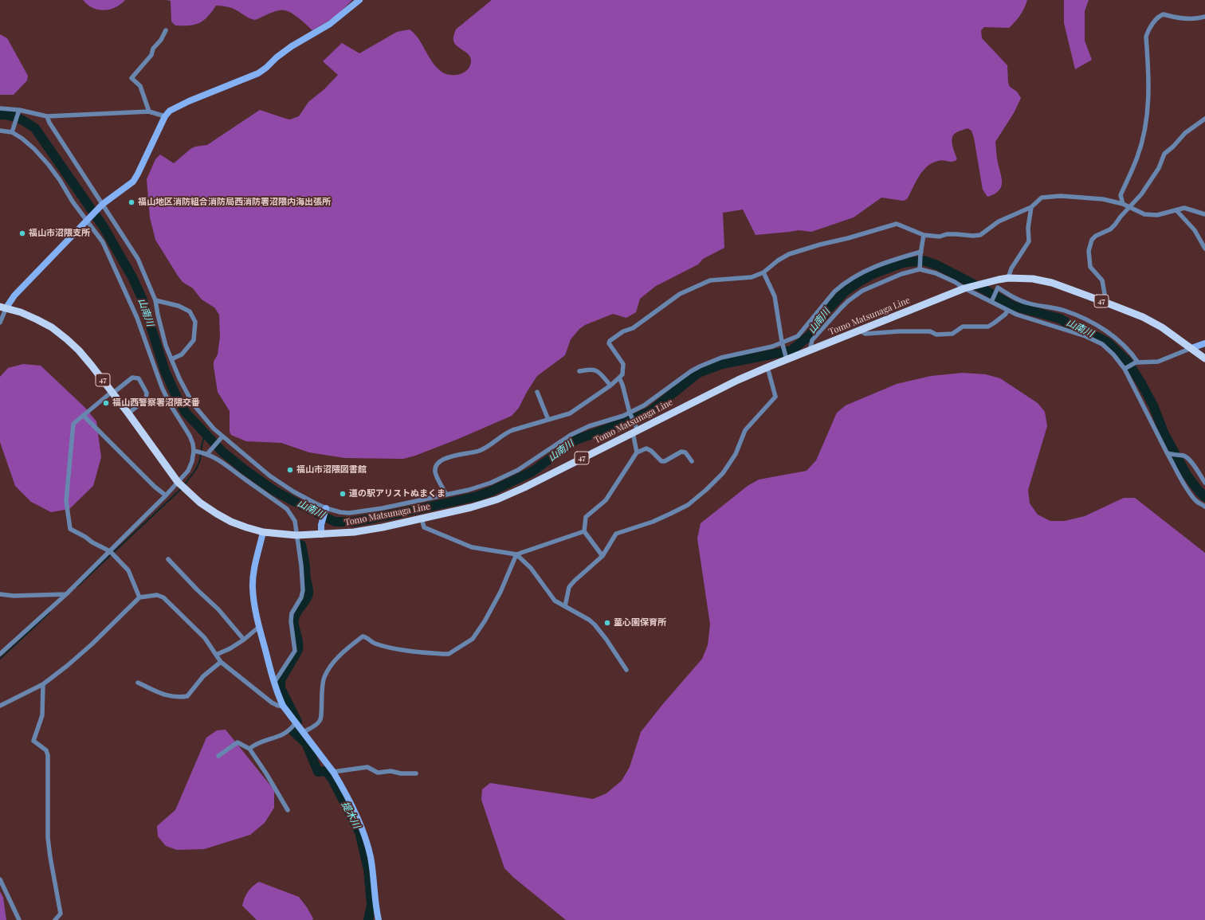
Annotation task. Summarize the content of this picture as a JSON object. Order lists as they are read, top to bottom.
{
  "streets": {
    "main road": ["47", "Tomo Matsunaga Line"]
  },
  "water": ["山南川", "提木川"],
  "places": [
    "福山地区消防組合消防局西消防署沼隈内海出張所",
    "福山市沼隈支所",
    "福山西警察署沼隈交番",
    "福山市沼隈図書館",
    "道の駅アリストぬまくま",
    "童心園保育所"
  ]
}
